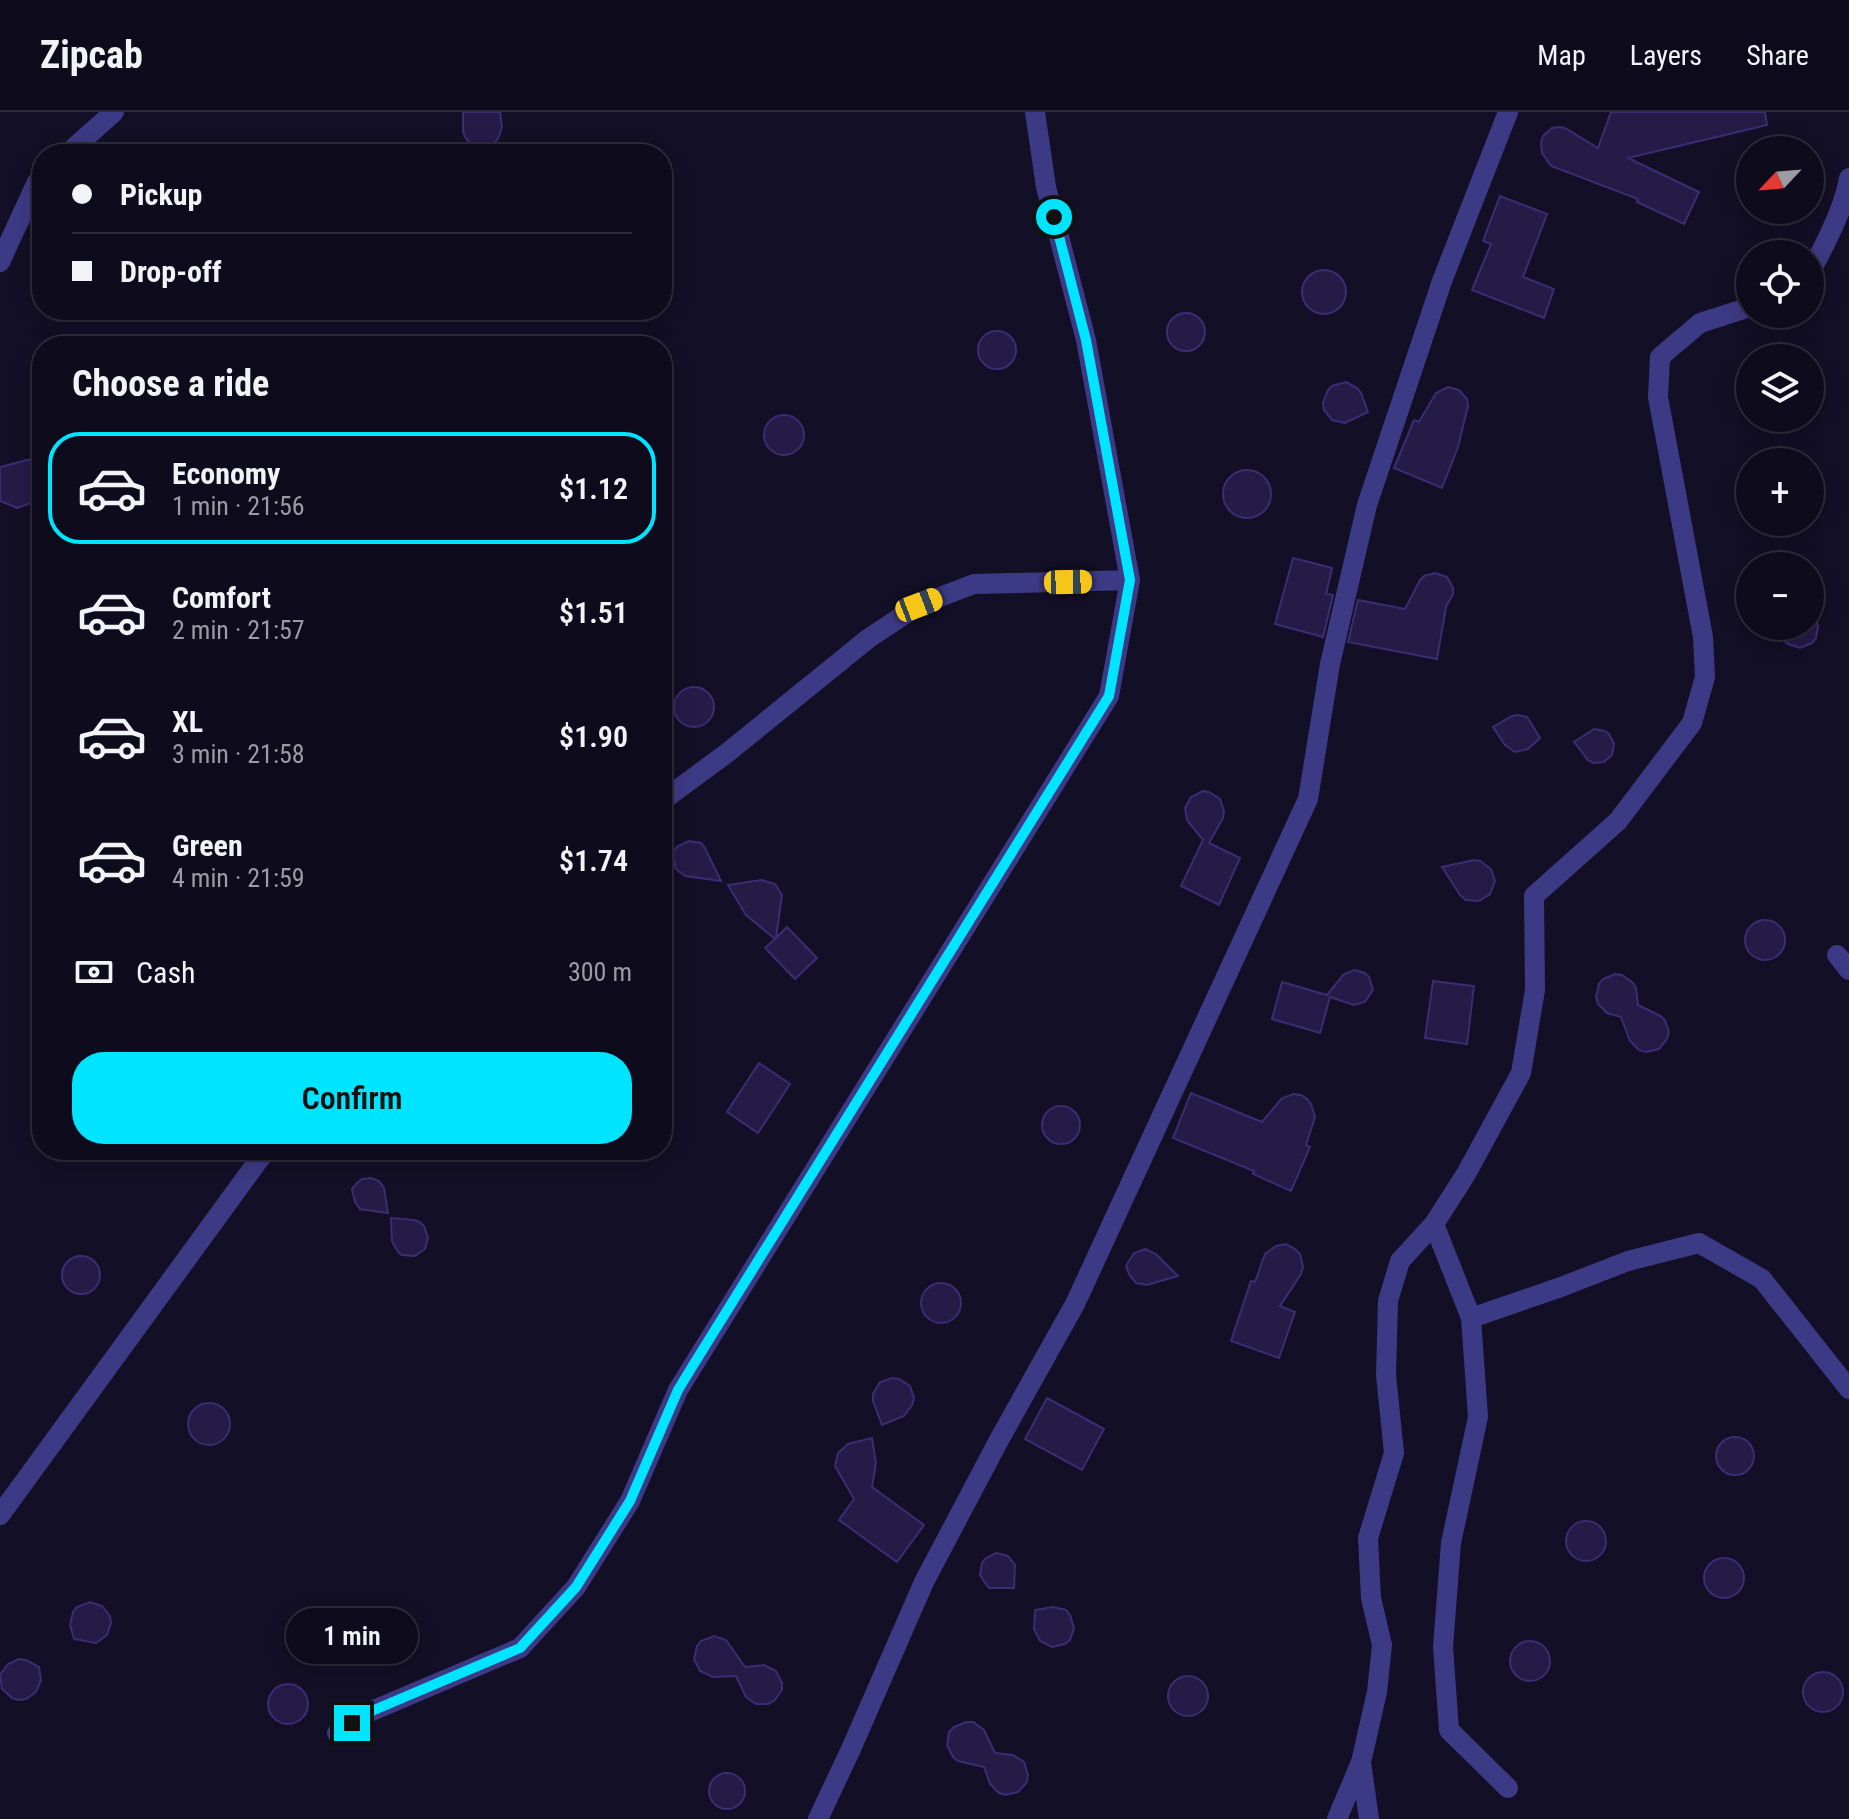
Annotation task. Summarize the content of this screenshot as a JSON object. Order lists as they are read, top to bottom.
{
  "north": "bottom left",
  "page": {
    "header": "Zipcab",
    "nav": ["Map", "Layers", "Share"],
    "map_buttons": ["+", "−"],
    "banner": ["Pickup", "Drop-off"],
    "heading": "Choose a ride",
    "list": [
      {
        "name": "Economy",
        "note": "1 min · 21:56",
        "value": "$1.12"
      },
      {
        "name": "Comfort",
        "note": "2 min · 21:57",
        "value": "$1.51"
      },
      {
        "name": "XL",
        "note": "3 min · 21:58",
        "value": "$1.90"
      },
      {
        "name": "Green",
        "note": "4 min · 21:59",
        "value": "$1.74"
      }
    ],
    "pay": ["Cash", "300 m"],
    "buttons": "Confirm",
    "bubble": "1 min"
  }
}
